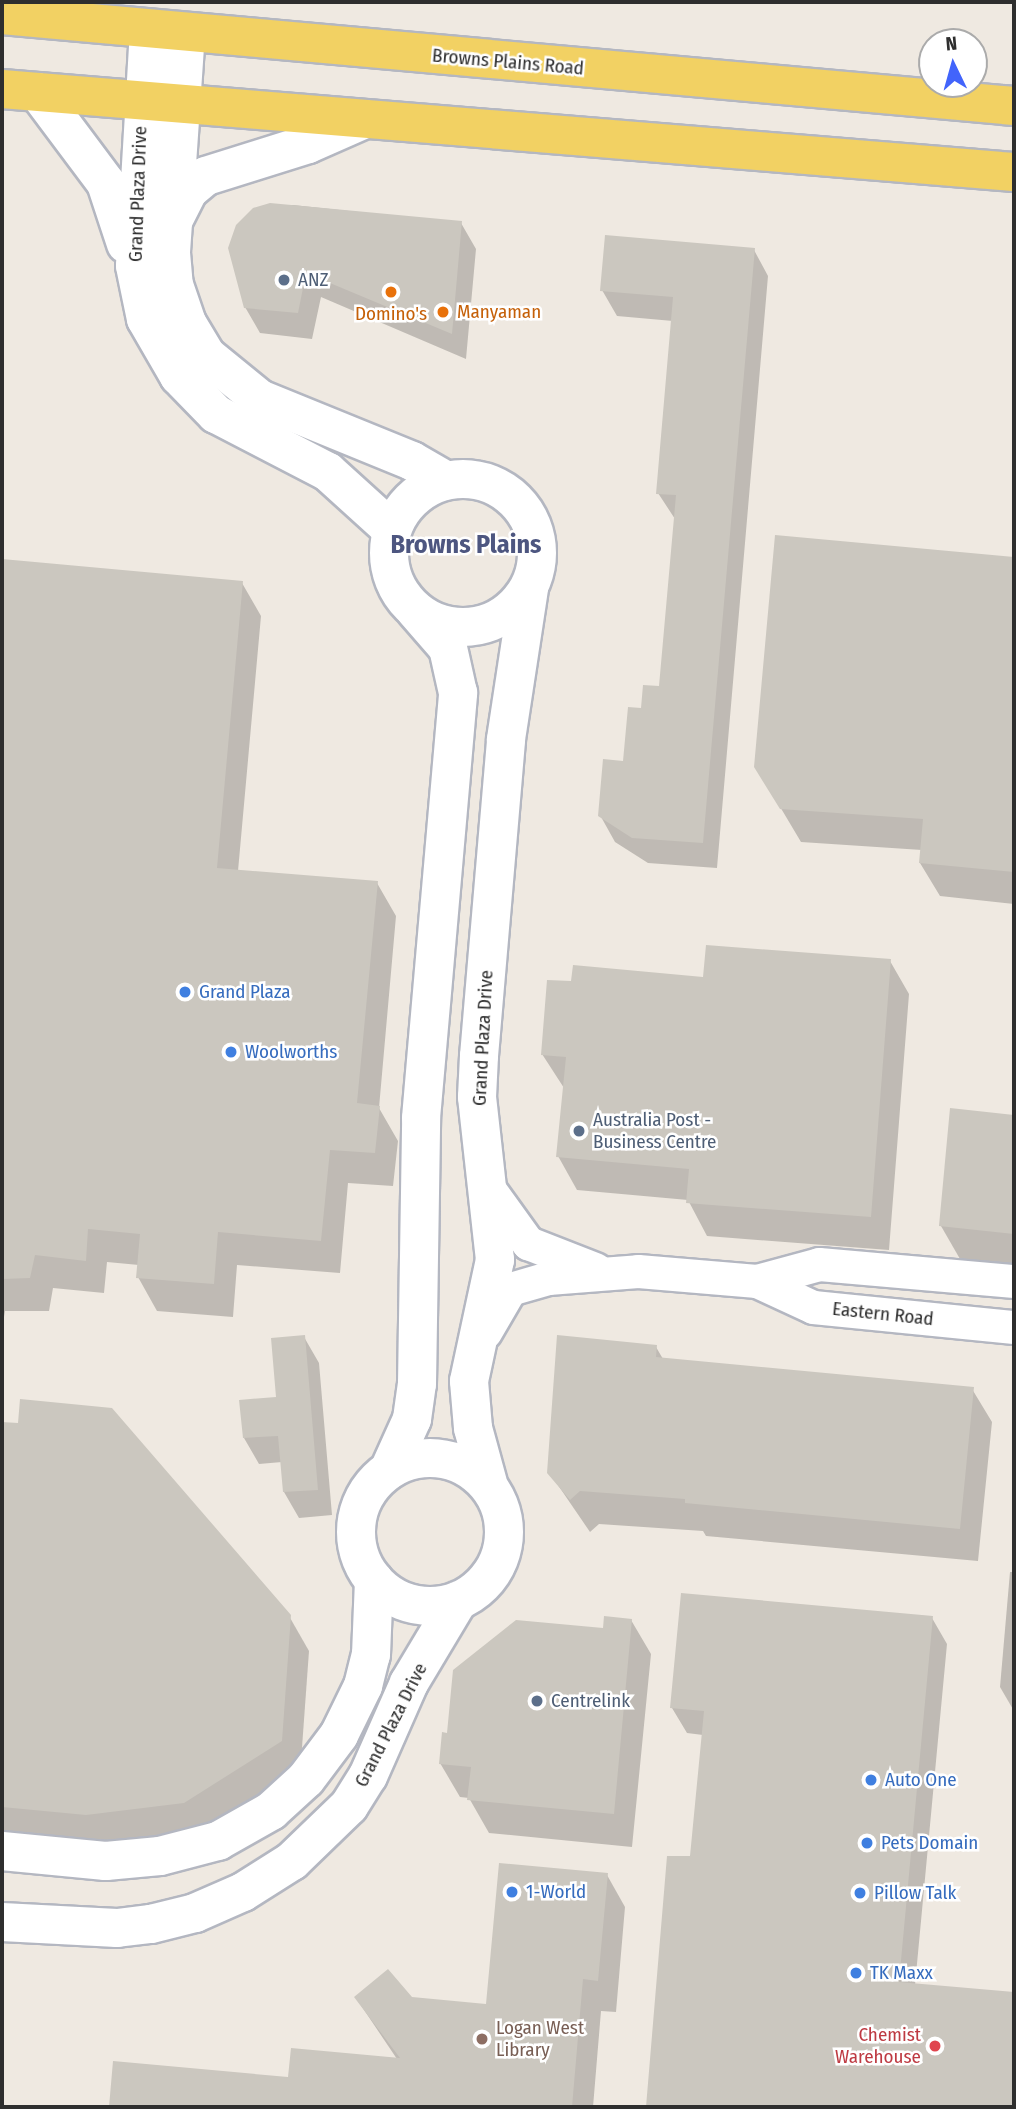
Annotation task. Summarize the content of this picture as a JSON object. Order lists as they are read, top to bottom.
{
  "streets": {
    "main road": ["Browns Plains Road"],
    "street": ["Grand Plaza Drive", "Eastern Road"]
  },
  "crossings": [
    ["Browns Plains Road", "Grand Plaza Drive"],
    ["Grand Plaza Drive", "Eastern Road"]
  ],
  "districts": ["Browns Plains"],
  "places": [
    "ANZ",
    "Domino's",
    "Manyaman",
    "Grand Plaza",
    "Woolworths",
    "Australia Post - Business Centre",
    "Centrelink",
    "Auto One",
    "Pets Domain",
    "1-World",
    "Pillow Talk",
    "TK Maxx",
    "Logan West Library",
    "Chemist Warehouse"
  ],
  "north": "top"
}
